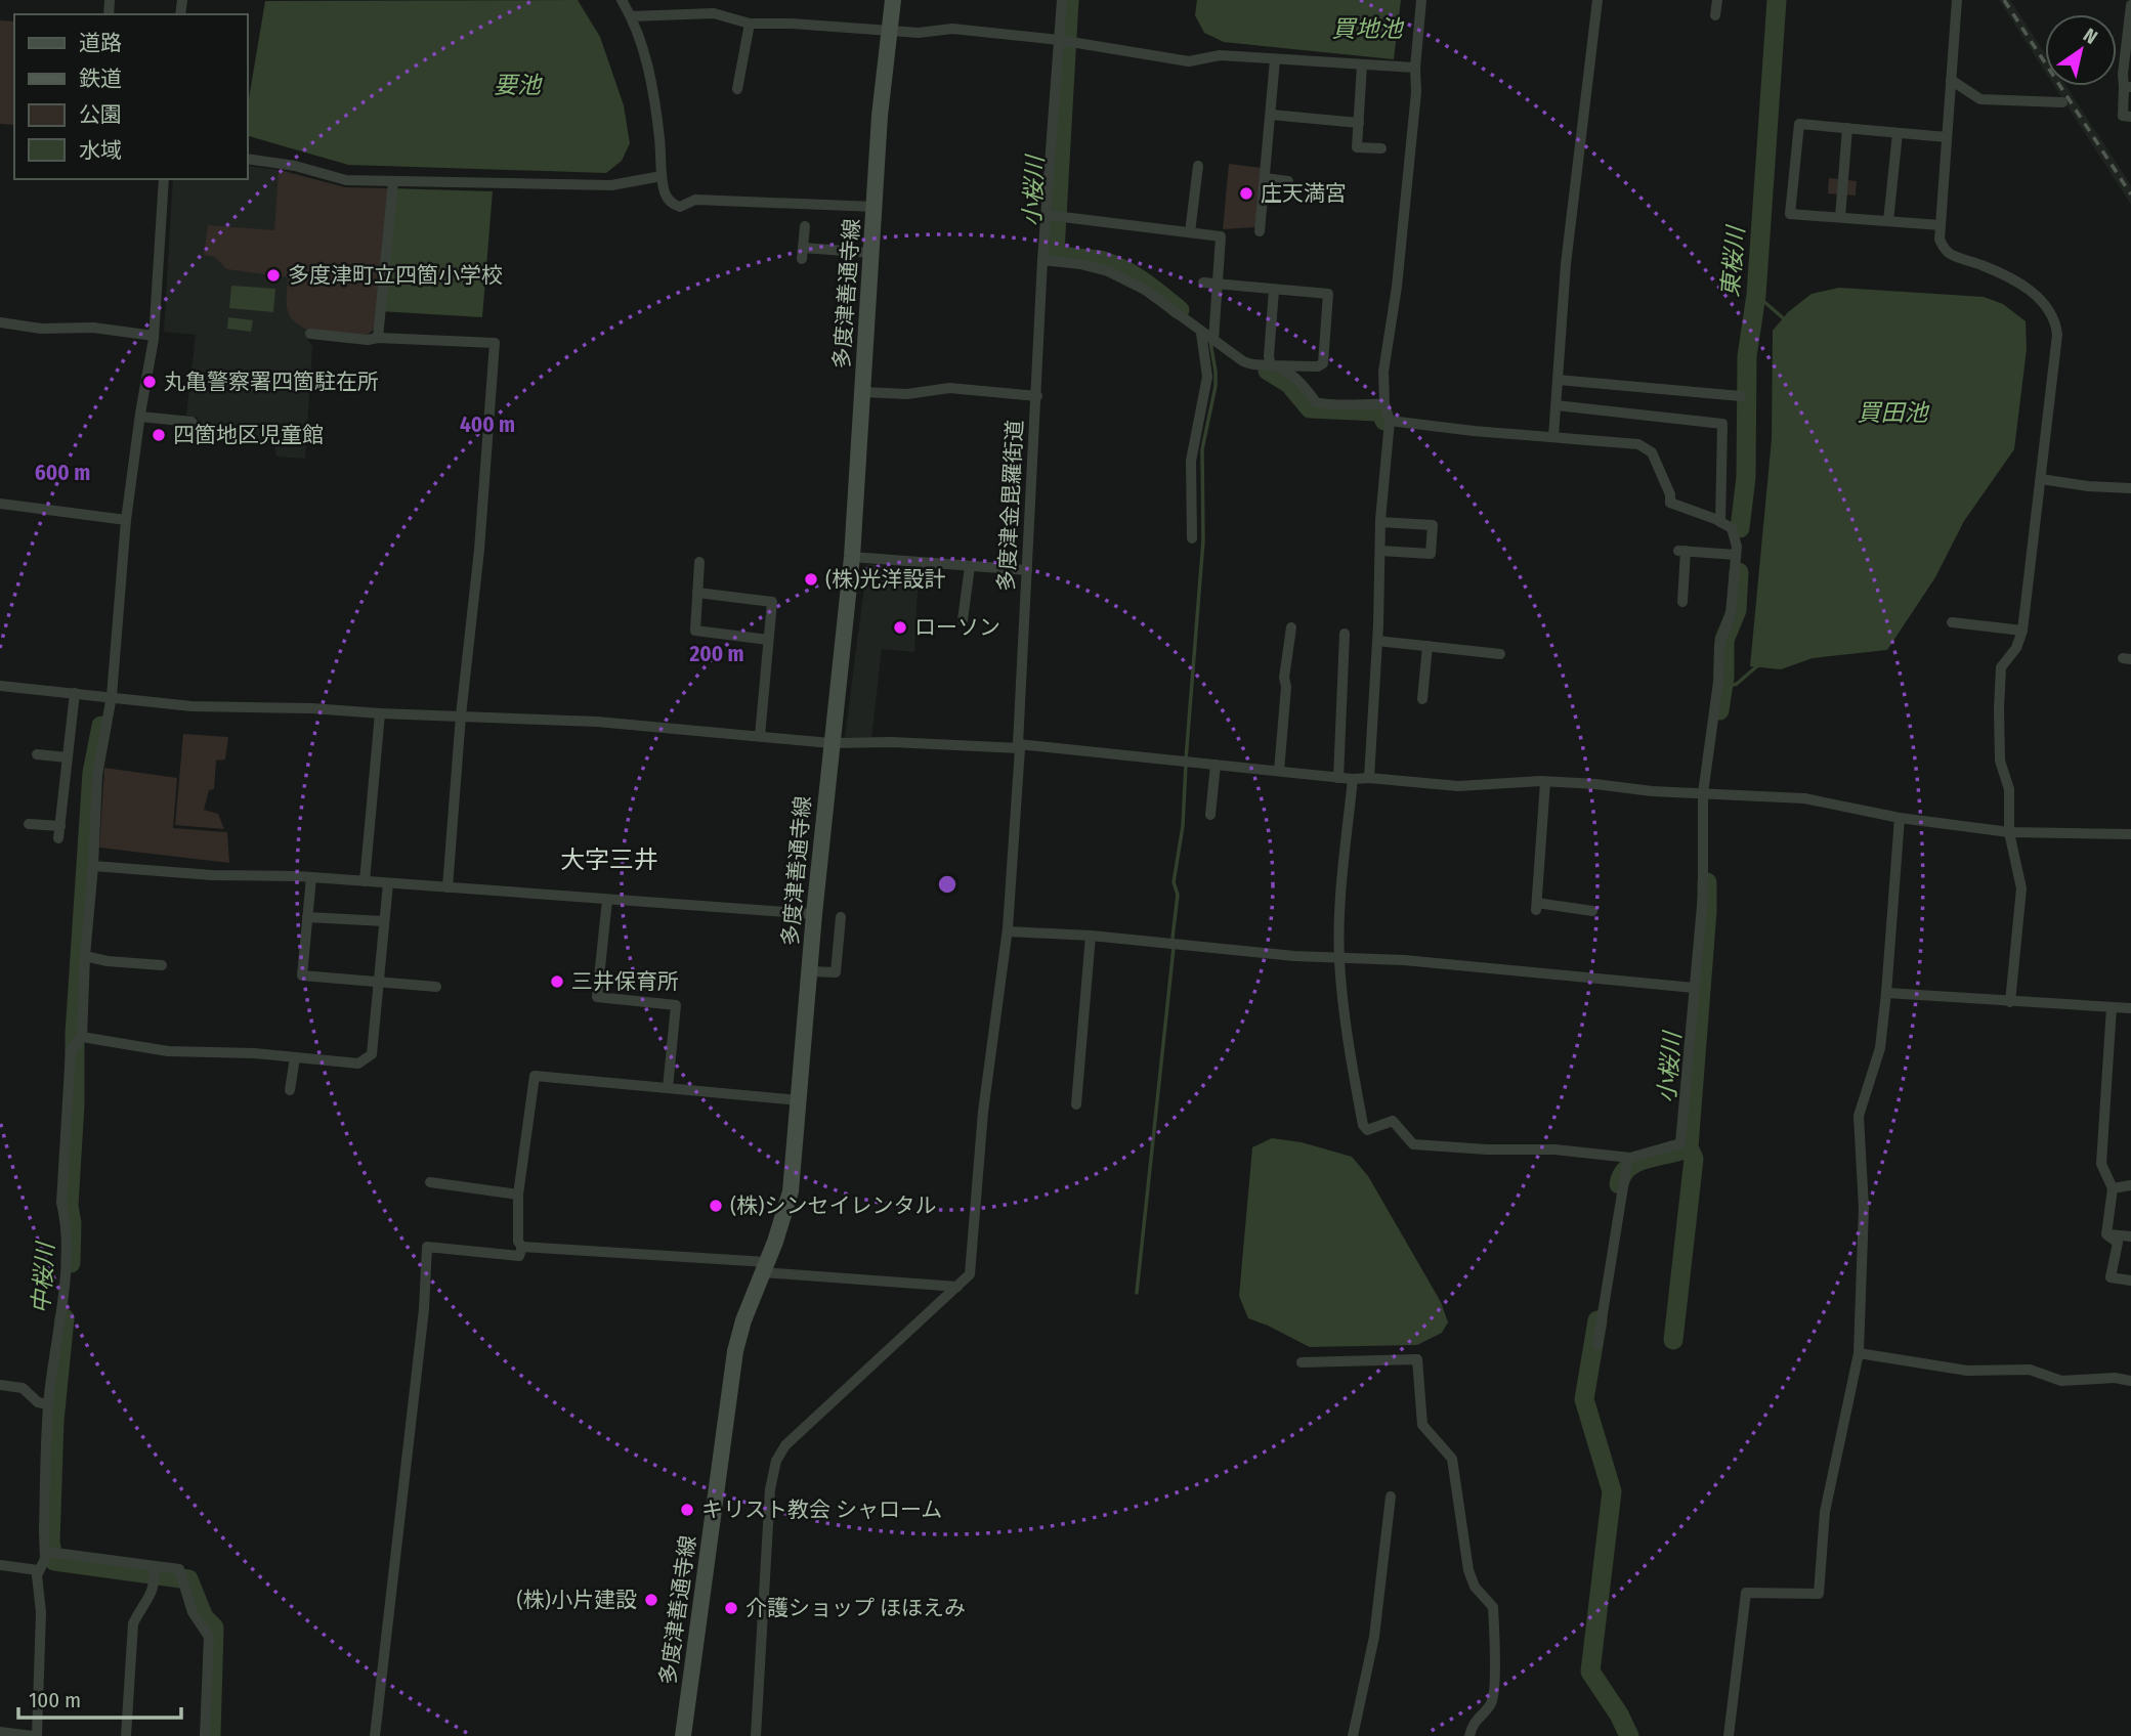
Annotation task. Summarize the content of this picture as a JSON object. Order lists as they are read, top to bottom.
{
  "streets": {
    "main road": ["多度津善通寺線"],
    "street": ["多度津金毘羅街道"]
  },
  "districts": ["大字三井"],
  "water": [
    "買地池",
    "要池",
    "小桜川",
    "東桜川",
    "買田池",
    "中桜川"
  ],
  "places": [
    "庄天満宮",
    "多度津町立四箇小学校",
    "丸亀警察署四箇駐在所",
    "四箇地区児童館",
    "(株)光洋設計",
    "ローソン",
    "三井保育所",
    "(株)シンセイレンタル",
    "キリスト教会 シャローム",
    "(株)小片建設",
    "介護ショップ ほほえみ"
  ],
  "legend": [
    "道路",
    "鉄道",
    "公園",
    "水域"
  ],
  "scale_bar": "100 m",
  "north": "top right",
  "rings": ["400 m", "600 m", "200 m"]
}
